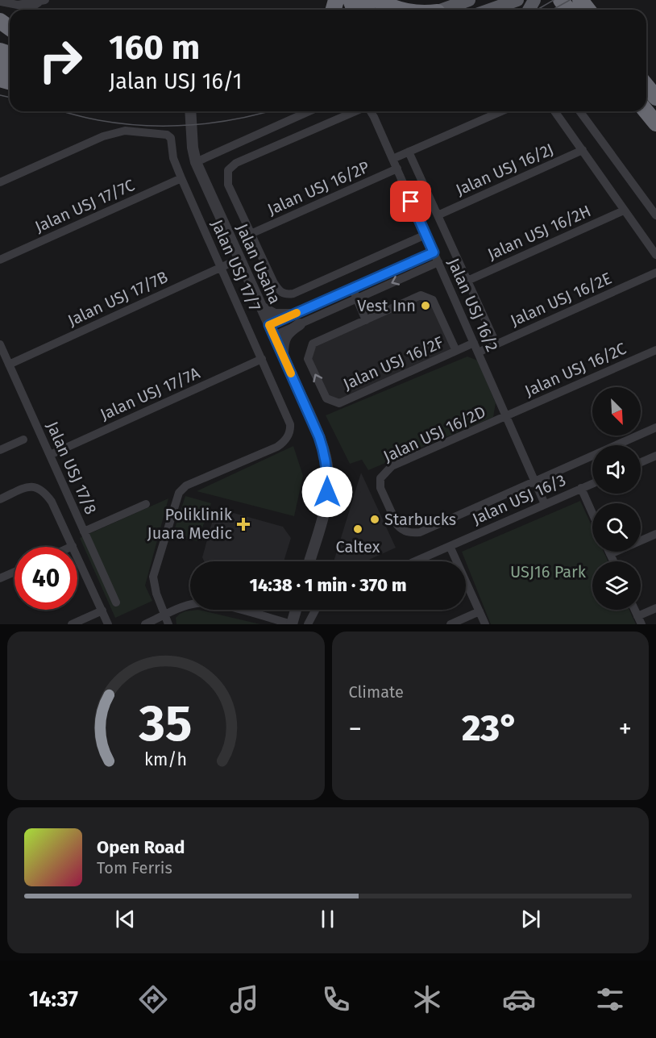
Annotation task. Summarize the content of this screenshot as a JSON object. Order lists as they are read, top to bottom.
{
  "streets": {
    "street": [
      "Jalan USJ 16/2J",
      "Jalan USJ 16/2P",
      "Jalan USJ 17/7C",
      "Jalan USJ 16/2H",
      "Jalan Usaha",
      "Jalan USJ 17/7",
      "Jalan USJ 17/7B",
      "Jalan USJ 16/2E",
      "Jalan USJ 16/2",
      "Jalan USJ 16/2F",
      "Jalan USJ 16/2C",
      "Jalan USJ 17/7A",
      "Jalan USJ 16/2D",
      "Jalan USJ 17/8",
      "Jalan USJ 16/3"
    ]
  },
  "crossings": [
    ["Jalan USJ 16/2J", "Jalan USJ 16/2"],
    ["Jalan USJ 16/2P", "Jalan USJ 16/2"],
    ["Jalan USJ 17/7C", "Jalan USJ 17/7"],
    ["Jalan USJ 16/2H", "Jalan USJ 16/2"],
    ["Jalan Usaha", "Jalan USJ 17/7B"],
    ["Jalan USJ 17/7", "Jalan USJ 17/7B"],
    ["Jalan USJ 17/7", "Jalan USJ 17/7A"],
    ["Jalan USJ 17/7B", "Jalan USJ 17/8"],
    ["Jalan USJ 16/2E", "Jalan USJ 16/2"],
    ["Jalan USJ 16/2", "Jalan USJ 16/2F"],
    ["Jalan USJ 16/2", "Jalan USJ 16/2C"],
    ["Jalan USJ 16/2", "Jalan USJ 16/2D"],
    ["Jalan USJ 16/2", "Jalan USJ 16/3"],
    ["Jalan USJ 16/2C", "Jalan USJ 16/2D"],
    ["Jalan USJ 17/7A", "Jalan USJ 17/8"]
  ],
  "parks": ["USJ16 Park"],
  "places": {
    "other": ["Vest Inn", "Starbucks", "Caltex"],
    "health": ["Poliklinik Juara Medic"]
  },
  "north": "bottom right",
  "page": {
    "turn": ["160 m", "Jalan USJ 16/1"],
    "limit": "40",
    "trip": "14:38 · 1 min · 370 m",
    "tile": "Climate",
    "heat": ["−", "23°", "+"],
    "song": ["Open Road", "Tom Ferris"],
    "tabs": "14:37",
    "gauge": ["35", "km/h"]
  }
}
